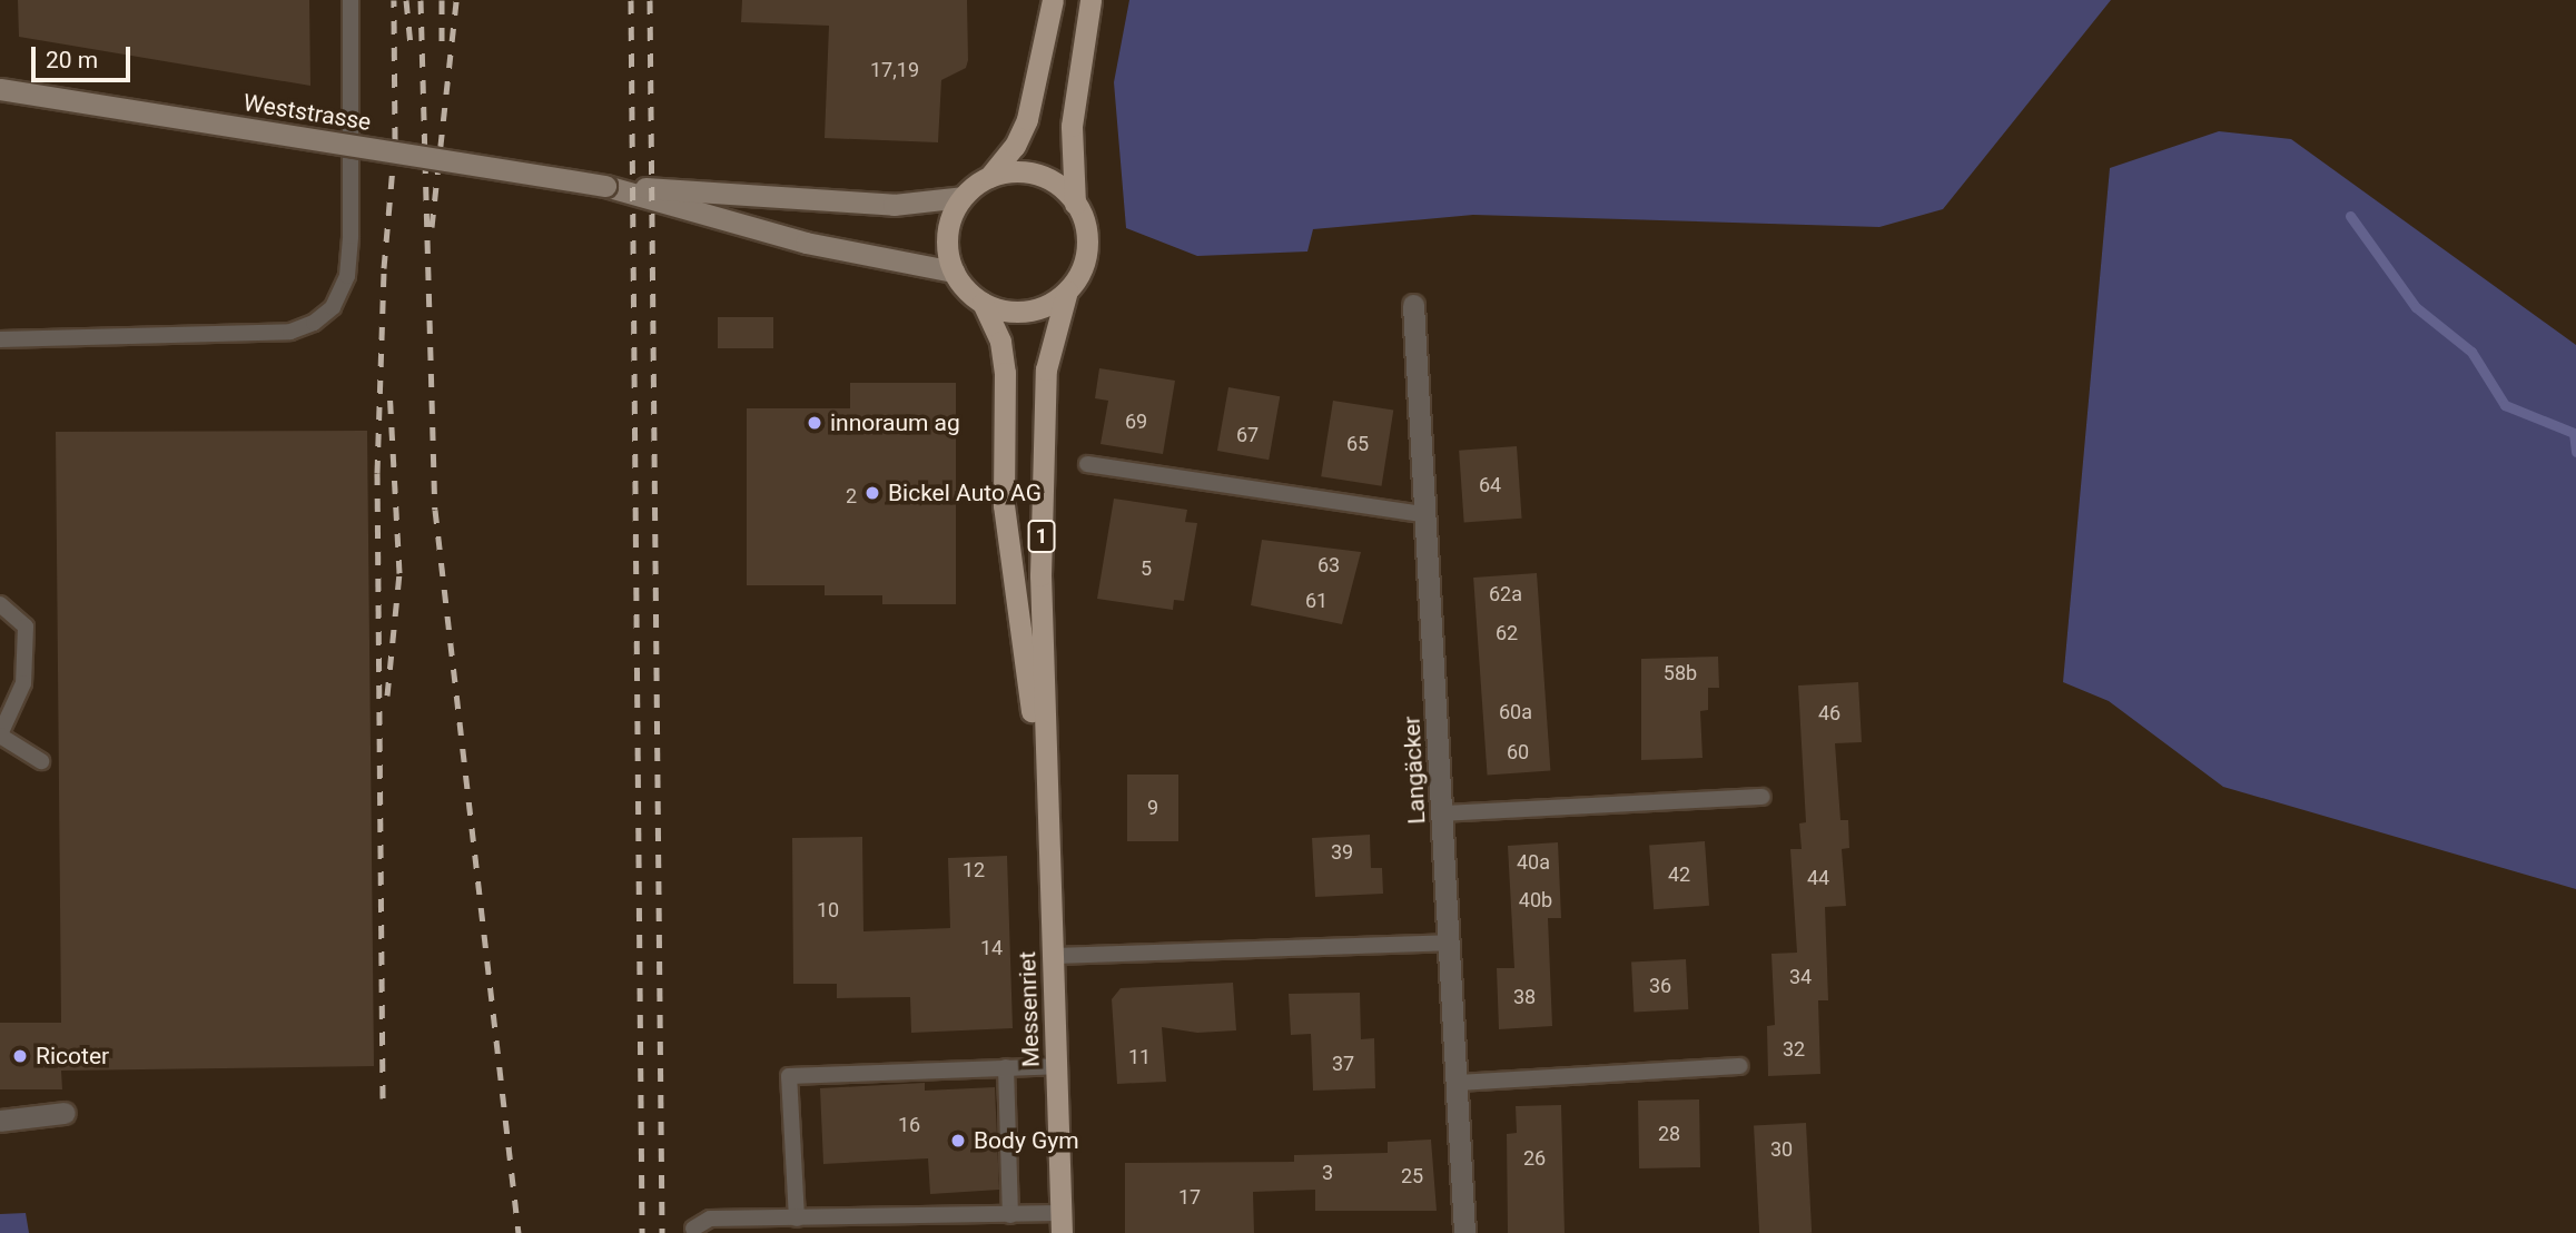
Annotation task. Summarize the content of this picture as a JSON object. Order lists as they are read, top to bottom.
{
  "streets": {
    "main road": ["Weststrasse", "1", "Messenriet"],
    "street": ["Langäcker"]
  },
  "crossings": [
    ["Weststrasse", "Messenriet"]
  ],
  "places": [
    "innoraum ag",
    "Bickel Auto AG",
    "Ricoter",
    "Body Gym"
  ],
  "house_numbers": [
    "17,19",
    "69",
    "67",
    "65",
    "64",
    "2",
    "63",
    "5",
    "62a",
    "61",
    "62",
    "58b",
    "60a",
    "46",
    "60",
    "9",
    "39",
    "40a",
    "12",
    "42",
    "44",
    "40b",
    "10",
    "14",
    "34",
    "36",
    "38",
    "32",
    "11",
    "37",
    "16",
    "28",
    "30",
    "26",
    "3",
    "25",
    "17"
  ],
  "scale_bar": "20 m"
}
